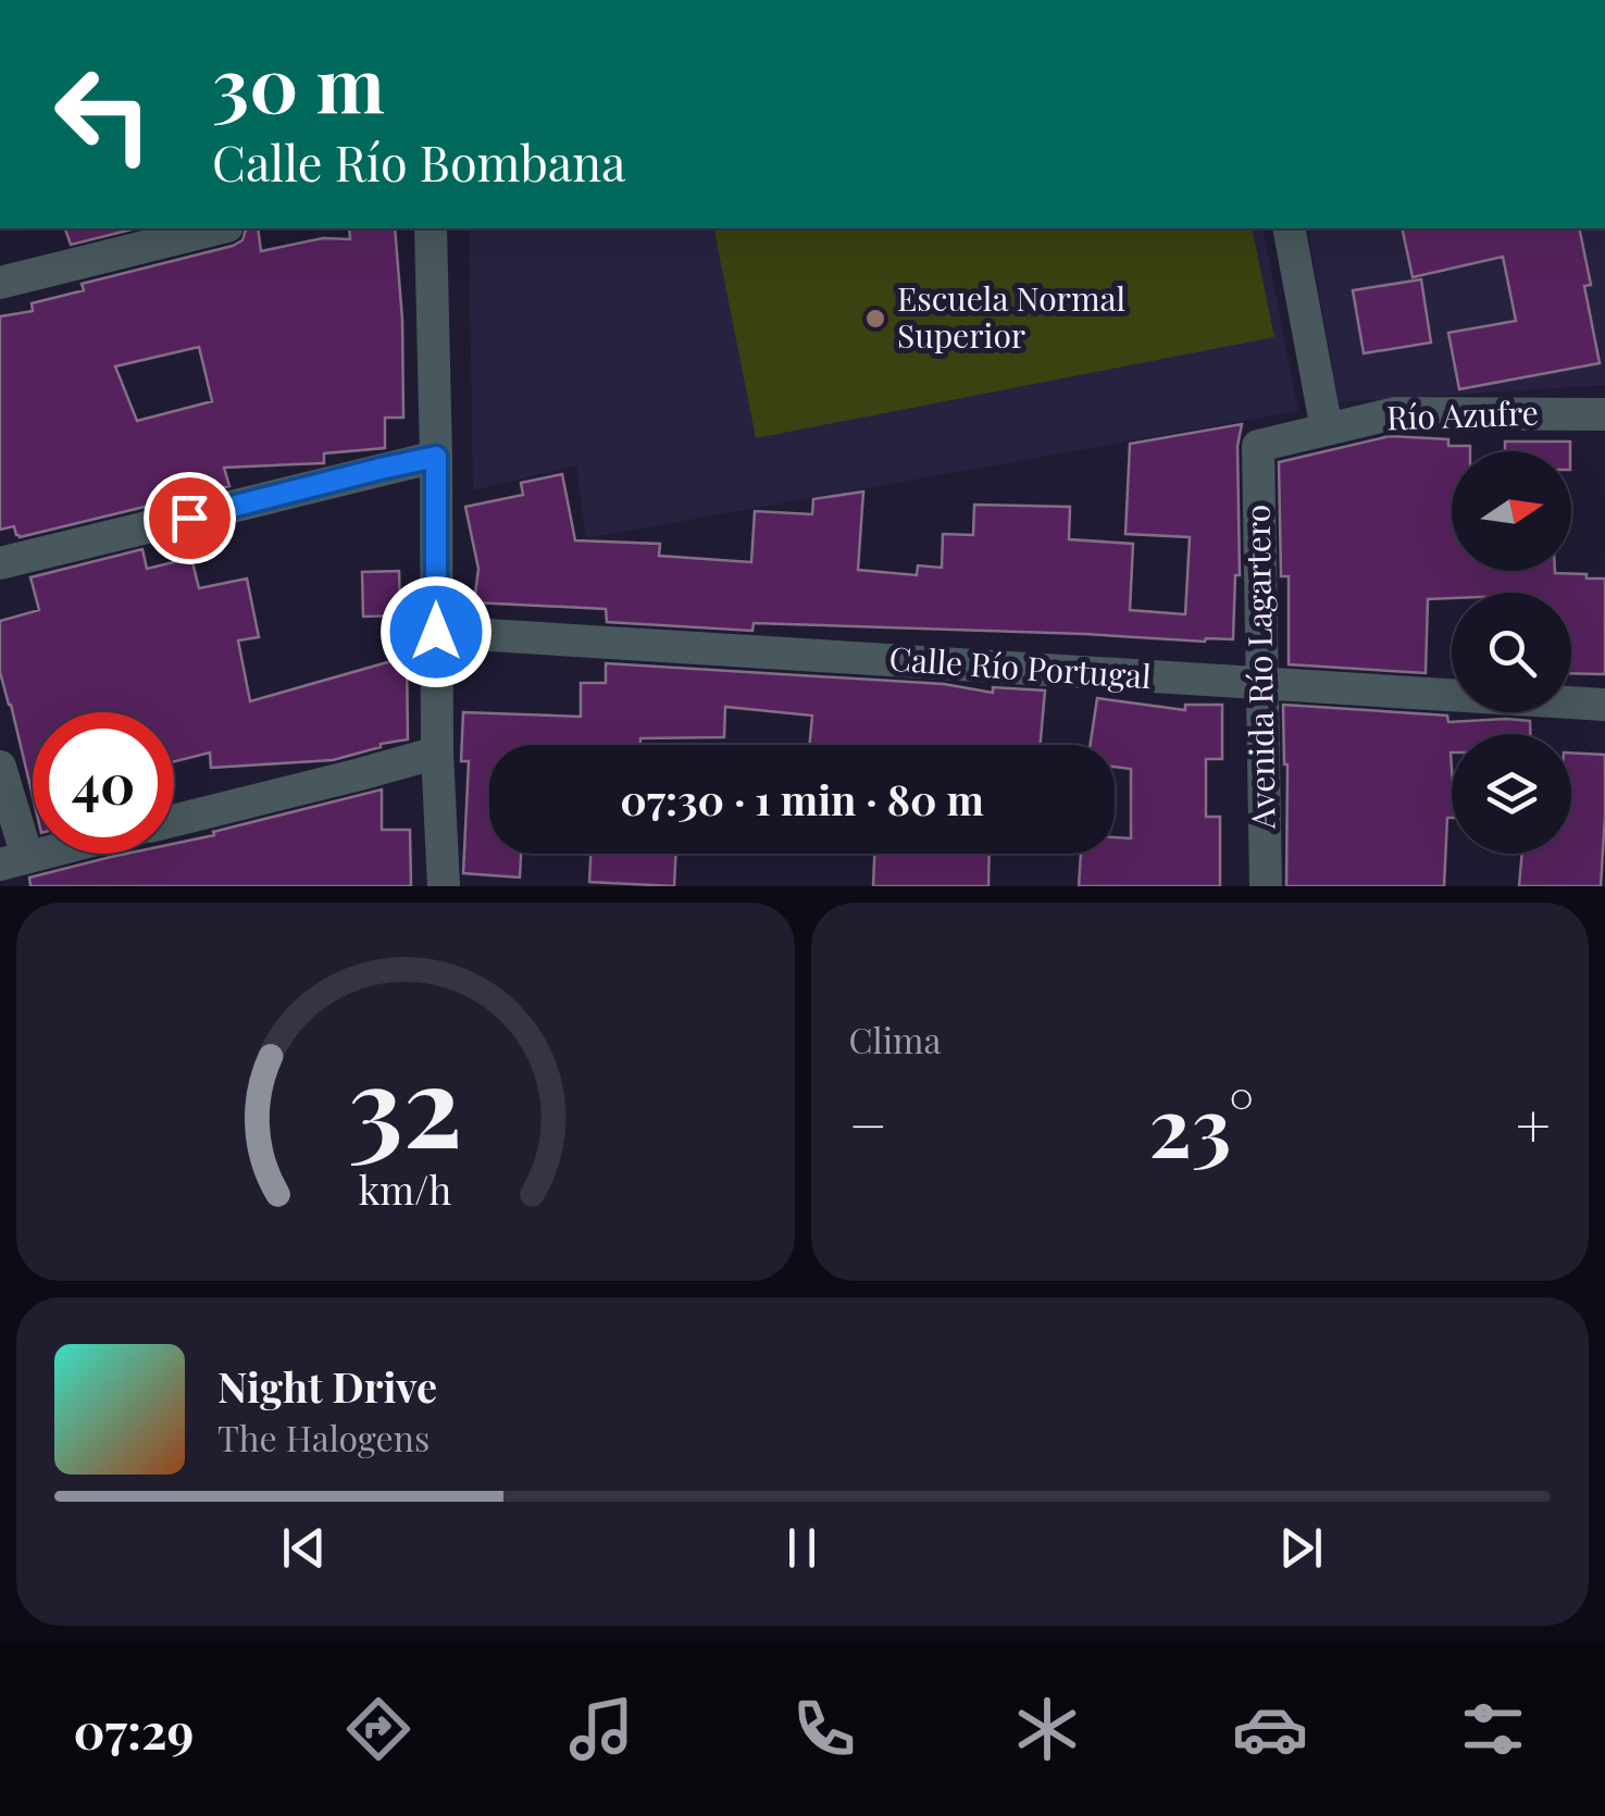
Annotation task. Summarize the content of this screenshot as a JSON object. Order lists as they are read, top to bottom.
{
  "streets": {
    "street": ["Río Azufre", "Avenida Río Lagartero", "Calle Río Portugal"]
  },
  "crossings": [
    ["Río Azufre", "Avenida Río Lagartero"],
    ["Avenida Río Lagartero", "Calle Río Portugal"]
  ],
  "places": ["Escuela Normal Superior"],
  "north": "right",
  "page": {
    "turn": ["30 m", "Calle Río Bombana"],
    "limit": "40",
    "trip": "07:30 · 1 min · 80 m",
    "tile": "Clima",
    "heat": ["−", "23°", "+"],
    "song": ["Night Drive", "The Halogens"],
    "tabs": "07:29",
    "gauge": ["32", "km/h"]
  }
}
